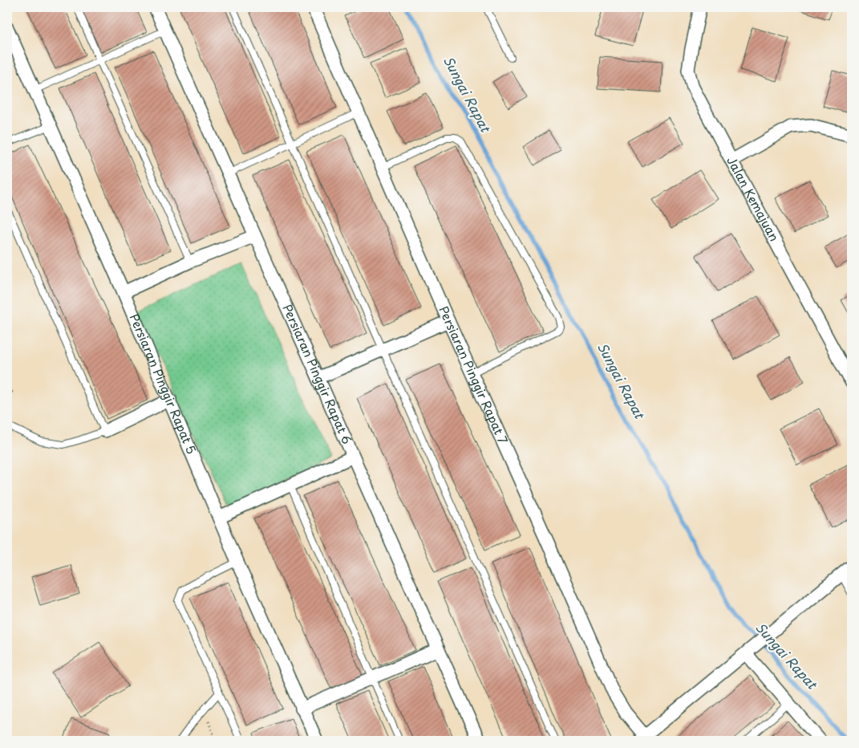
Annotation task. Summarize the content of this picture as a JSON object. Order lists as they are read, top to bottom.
{
  "streets": {
    "street": [
      "Jalan Kemajuan",
      "Persiaran Pinggir Rapat 6",
      "Persiaran Pinggir Rapat 7",
      "Persiaran Pinggir Rapat 5"
    ]
  },
  "water": ["Sungai Rapat"]
}
